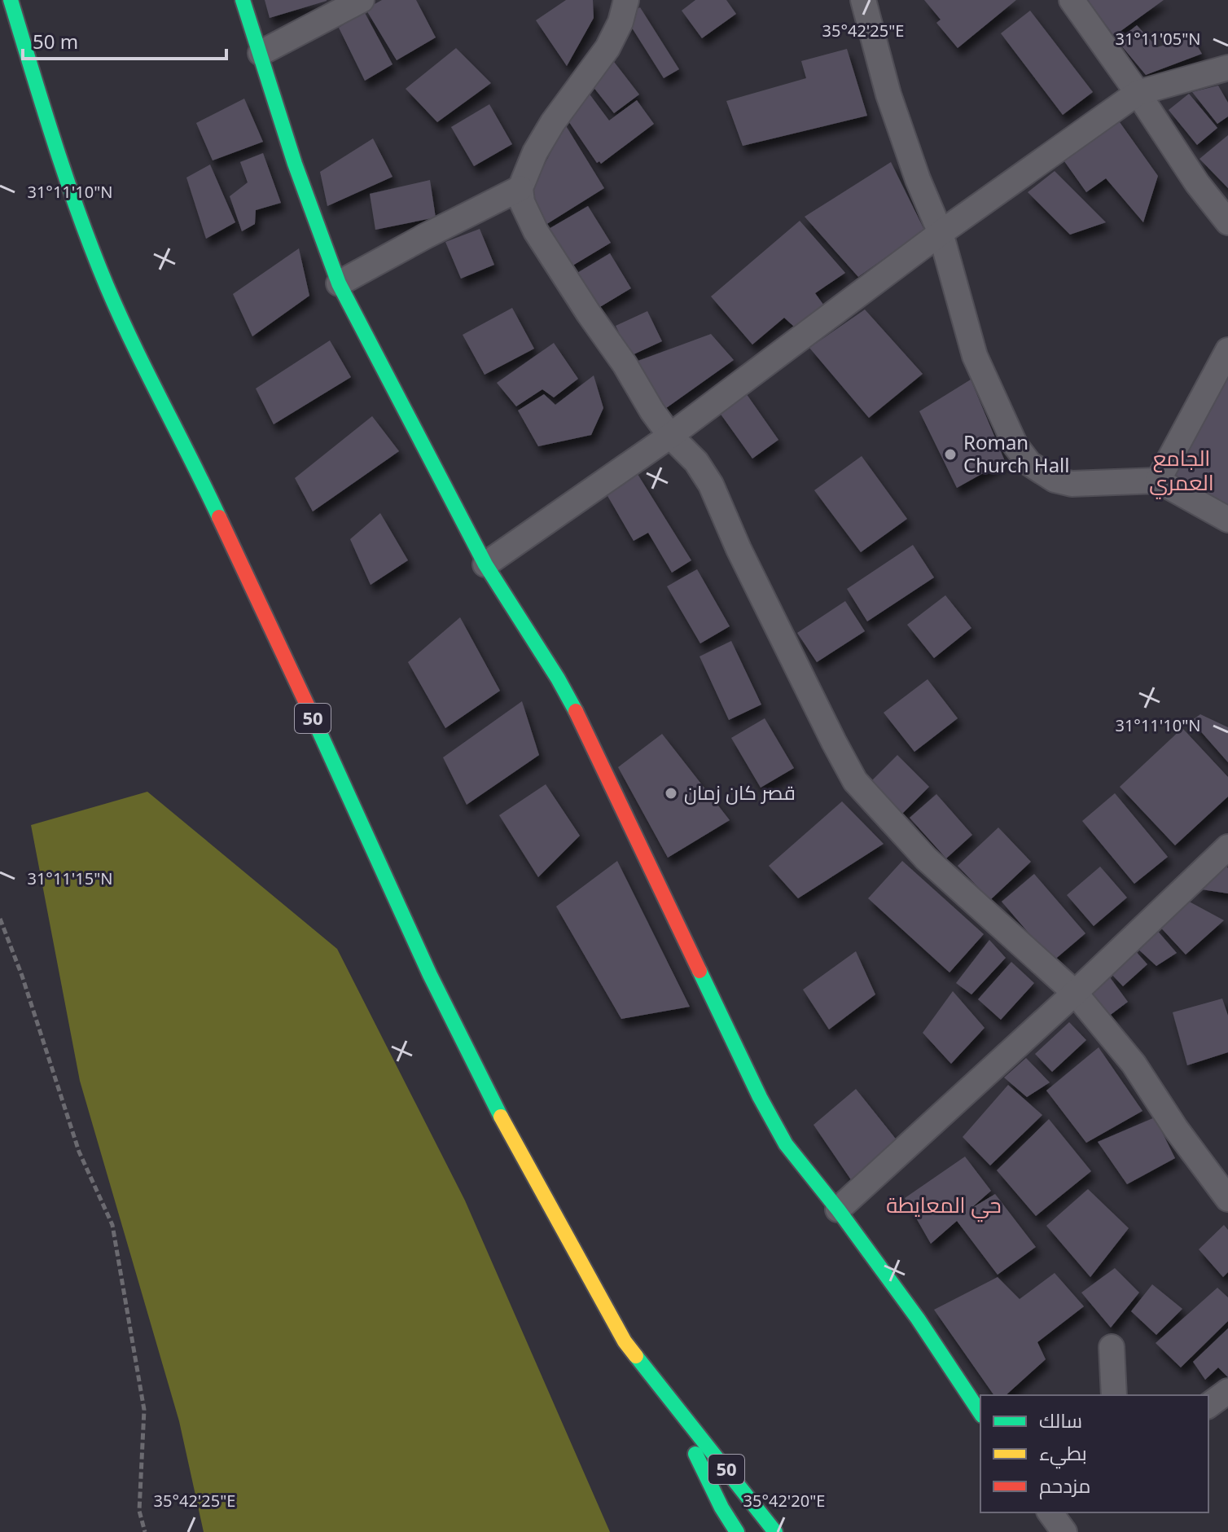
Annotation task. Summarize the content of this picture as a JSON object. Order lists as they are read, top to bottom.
{
  "streets": {
    "main road": ["50"]
  },
  "districts": ["الجامع العمري", "حي المعايطة"],
  "places": ["Roman Church Hall", "قصر كان زمان"],
  "legend": ["سالك", "بطيء", "مزدحم"],
  "scale_bar": "50 m",
  "coordinates": [
    "35°42'25\"E",
    "31°11'05\"N",
    "31°11'10\"N",
    "31°11'15\"N",
    "35°42'20\"E"
  ]
}
